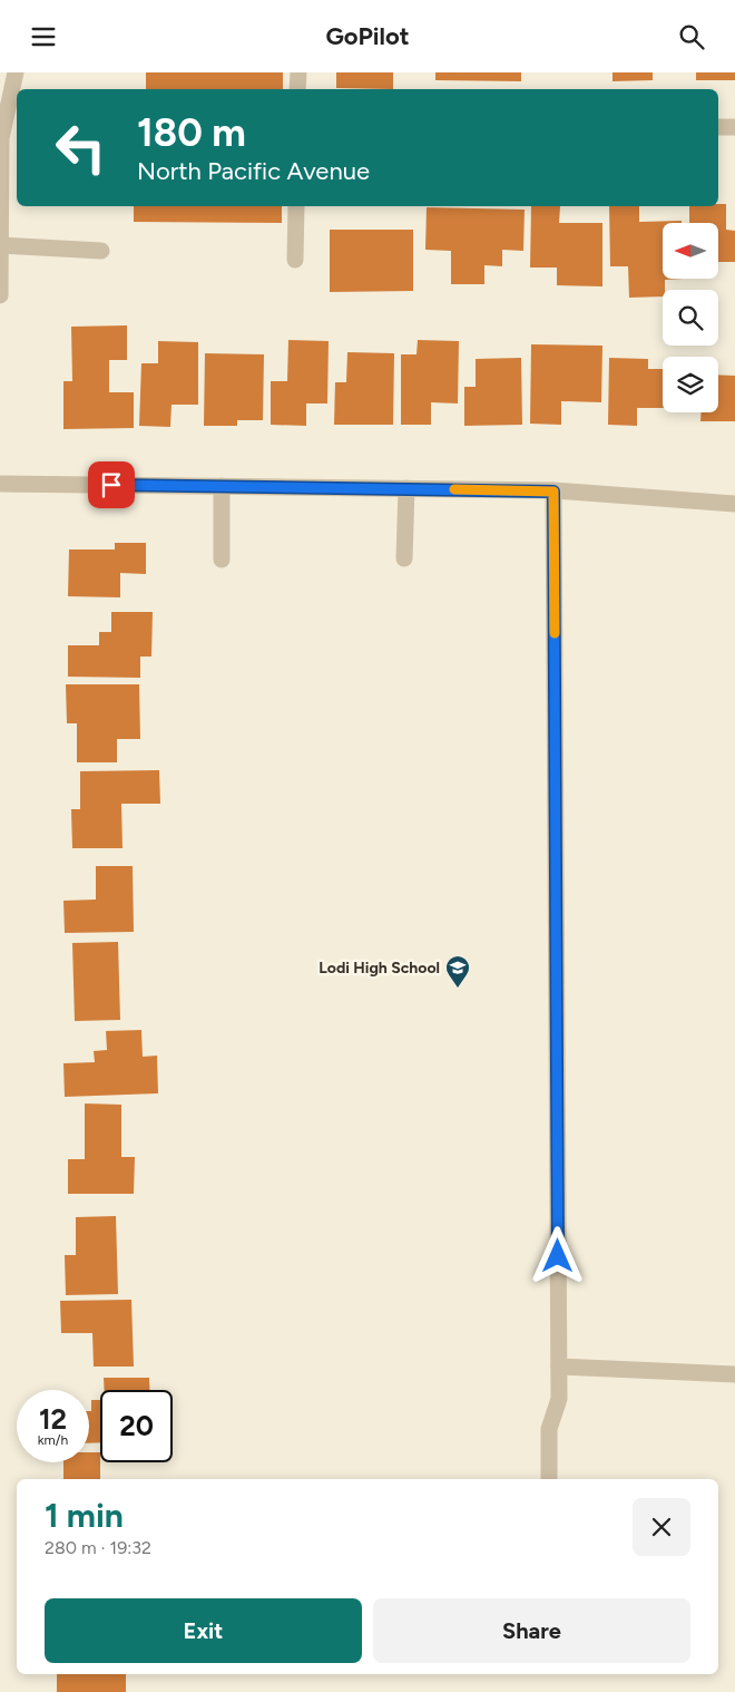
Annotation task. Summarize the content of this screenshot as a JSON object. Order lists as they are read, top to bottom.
{
  "places": {
    "school or university": ["Lodi High School"]
  },
  "north": "left",
  "page": {
    "header": "GoPilot",
    "turn": ["180 m", "North Pacific Avenue"],
    "speed": "12 km/h",
    "limit": "20",
    "heading": ["1 min", "280 m · 19:32"],
    "buttons": ["Exit", "Share"]
  }
}
